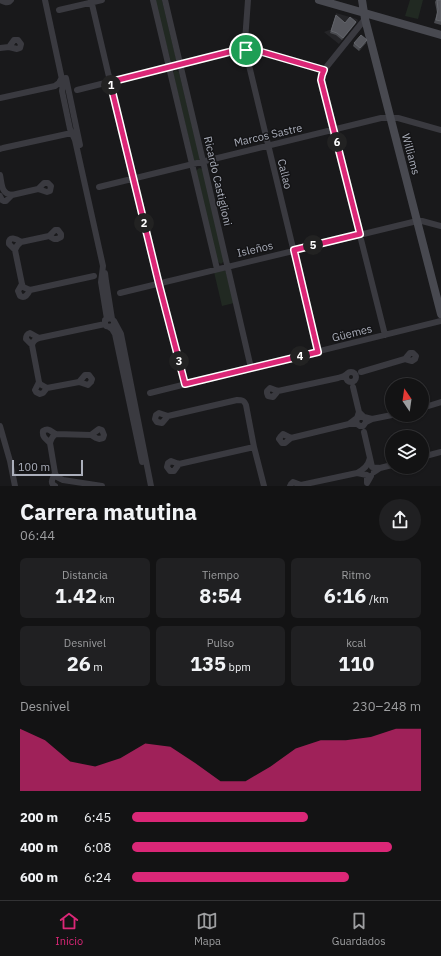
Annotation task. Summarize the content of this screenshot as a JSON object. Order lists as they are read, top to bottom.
{
  "streets": {
    "street": [
      "Marcos Sastre",
      "Williams",
      "Callao",
      "Ricardo Castiglioni",
      "Isleños",
      "Güemes"
    ]
  },
  "crossings": [
    ["Marcos Sastre", "Williams"],
    ["Marcos Sastre", "Callao"],
    ["Marcos Sastre", "Ricardo Castiglioni"],
    ["Williams", "Isleños"],
    ["Callao", "Isleños"],
    ["Callao", "Güemes"],
    ["Ricardo Castiglioni", "Isleños"],
    ["Ricardo Castiglioni", "Güemes"]
  ],
  "scale_bar": "100 m",
  "north": "top",
  "page": {
    "pins": [
      "1",
      "6",
      "2",
      "5",
      "4",
      "3"
    ],
    "scale": "100 m",
    "heading": ["Carrera matutina", "06:44"],
    "stats": [
      ["Distancia", "1.42 km"],
      ["Tiempo", "8:54"],
      ["Ritmo", "6:16 /km"],
      ["Desnivel", "26 m"],
      ["Pulso", "135 bpm"],
      ["kcal", "110"]
    ],
    "chart": ["Desnivel", "230–248 m"],
    "list": [
      {
        "name": "200 m",
        "note": "6:45"
      },
      {
        "name": "400 m",
        "note": "6:08"
      },
      {
        "name": "600 m",
        "note": "6:24"
      }
    ],
    "tabs": ["Inicio", "Mapa", "Guardados"]
  }
}
